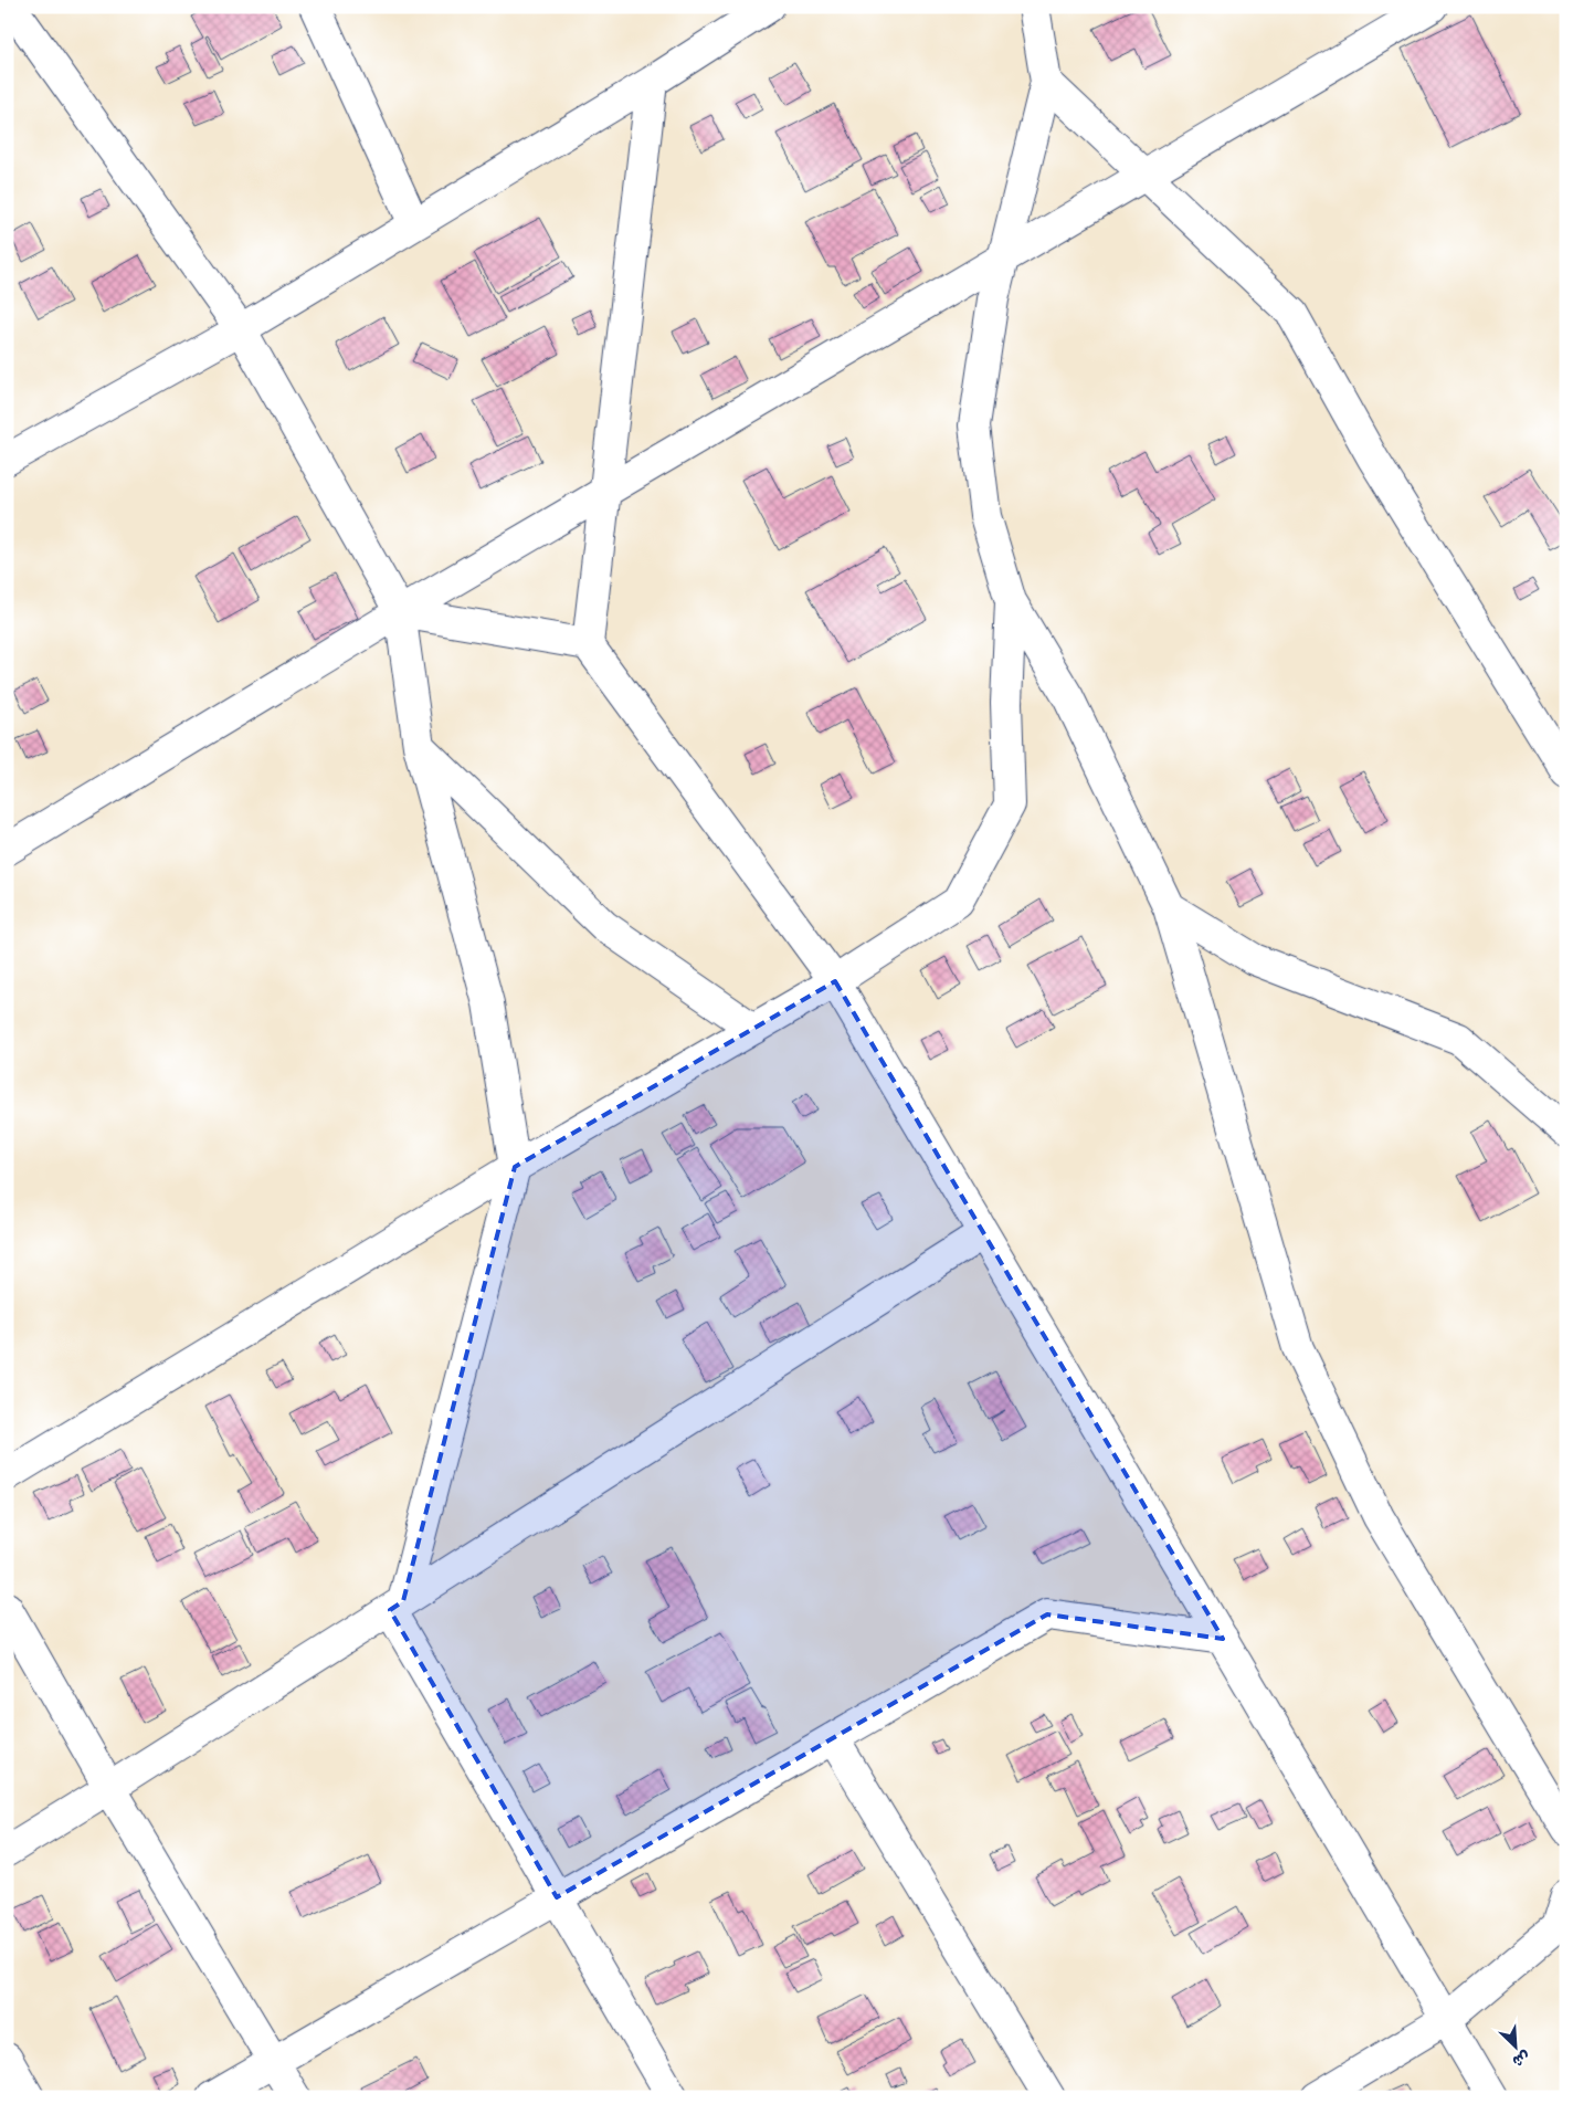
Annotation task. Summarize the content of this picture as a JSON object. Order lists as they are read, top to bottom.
{
  "north": "bottom right"
}
